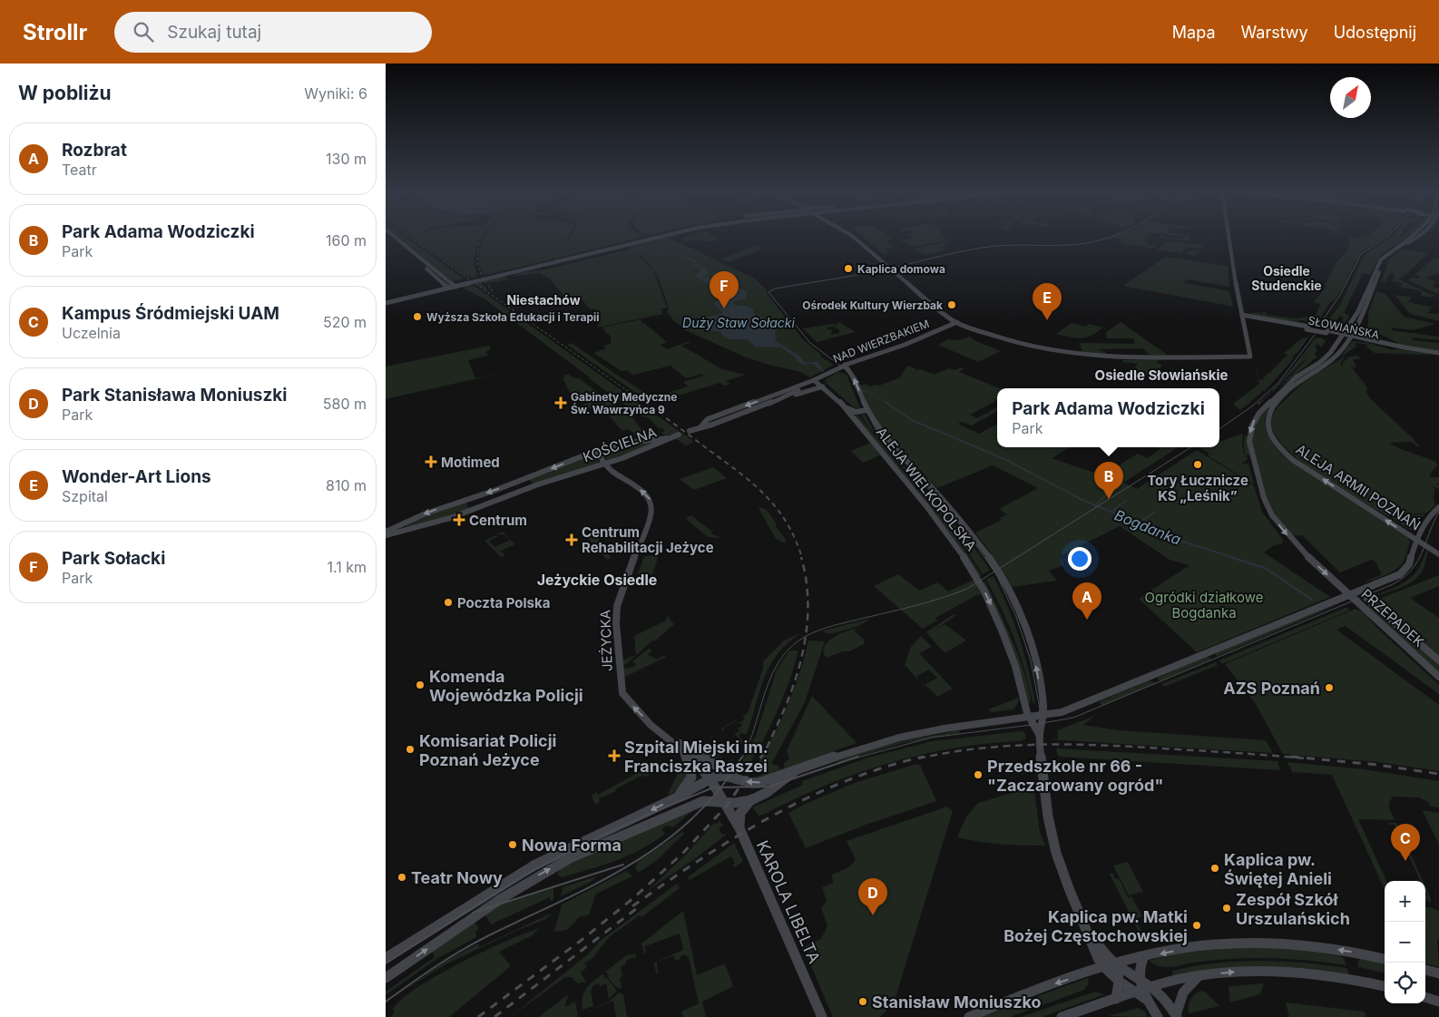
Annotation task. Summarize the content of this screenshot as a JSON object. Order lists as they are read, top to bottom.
{
  "streets": {
    "street": [
      "SŁOWIAŃSKA",
      "NAD WIERZBAKIEM",
      "KOŚCIELNA",
      "ALEJA ARMII POZNAŃ",
      "ALEJA WIELKOPOLSKA",
      "PRZEPADEK",
      "JEŻYCKA",
      "KAROLA LIBELTA"
    ]
  },
  "crossings": [
    ["SŁOWIAŃSKA", "ALEJA ARMII POZNAŃ"],
    ["SŁOWIAŃSKA", "PRZEPADEK"],
    ["NAD WIERZBAKIEM", "ALEJA WIELKOPOLSKA"],
    ["KOŚCIELNA", "JEŻYCKA"],
    ["JEŻYCKA", "KAROLA LIBELTA"]
  ],
  "one_way": ["JEŻYCKA"],
  "districts": [
    "Osiedle Studenckie",
    "Niestachów",
    "Osiedle Słowiańskie",
    "Jeżyckie Osiedle"
  ],
  "water": ["Duży Staw Sołacki", "Bogdanka"],
  "parks": ["Ogródki działkowe Bogdanka"],
  "places": {
    "other": [
      "Kaplica domowa",
      "Ośrodek Kultury Wierzbak",
      "Wyższa Szkoła Edukacji i Terapii",
      "Tory Łucznicze KS „Leśnik”",
      "Poczta Polska",
      "Komenda Wojewódzka Policji",
      "AZS Poznań",
      "Komisariat Policji Poznań Jeżyce",
      "Przedszkole nr 66 - \"Zaczarowany ogród\"",
      "Nowa Forma",
      "Kaplica pw. Świętej Anieli",
      "Teatr Nowy",
      "Zespół Szkół Urszulańskich",
      "Kaplica pw. Matki Bożej Częstochowskiej",
      "Stanisław Moniuszko"
    ],
    "health": [
      "Gabinety Medyczne Św. Wawrzyńca 9",
      "Motimed",
      "Centrum",
      "Centrum Rehabilitacji Jeżyce",
      "Szpital Miejski im. Franciszka Raszei"
    ]
  },
  "north": "top right",
  "page": {
    "header": "Strollr",
    "search": "Szukaj tutaj",
    "nav": ["Mapa", "Warstwy", "Udostępnij"],
    "heading": ["W pobliżu", "Wyniki: 6"],
    "list": [
      {
        "mark": "A",
        "name": "Rozbrat",
        "note": "Teatr",
        "value": "130 m"
      },
      {
        "mark": "B",
        "name": "Park Adama Wodziczki",
        "note": "Park",
        "value": "160 m"
      },
      {
        "mark": "C",
        "name": "Kampus Śródmiejski UAM",
        "note": "Uczelnia",
        "value": "520 m"
      },
      {
        "mark": "D",
        "name": "Park Stanisława Moniuszki",
        "note": "Park",
        "value": "580 m"
      },
      {
        "mark": "E",
        "name": "Wonder-Art Lions",
        "note": "Szpital",
        "value": "810 m"
      },
      {
        "mark": "F",
        "name": "Park Sołacki",
        "note": "Park",
        "value": "1.1 km"
      }
    ],
    "pins": [
      "F",
      "E",
      "B",
      "A",
      "C",
      "D"
    ],
    "popup": ["Park Adama Wodziczki", "Park"],
    "map_buttons": ["+", "−"]
  }
}
